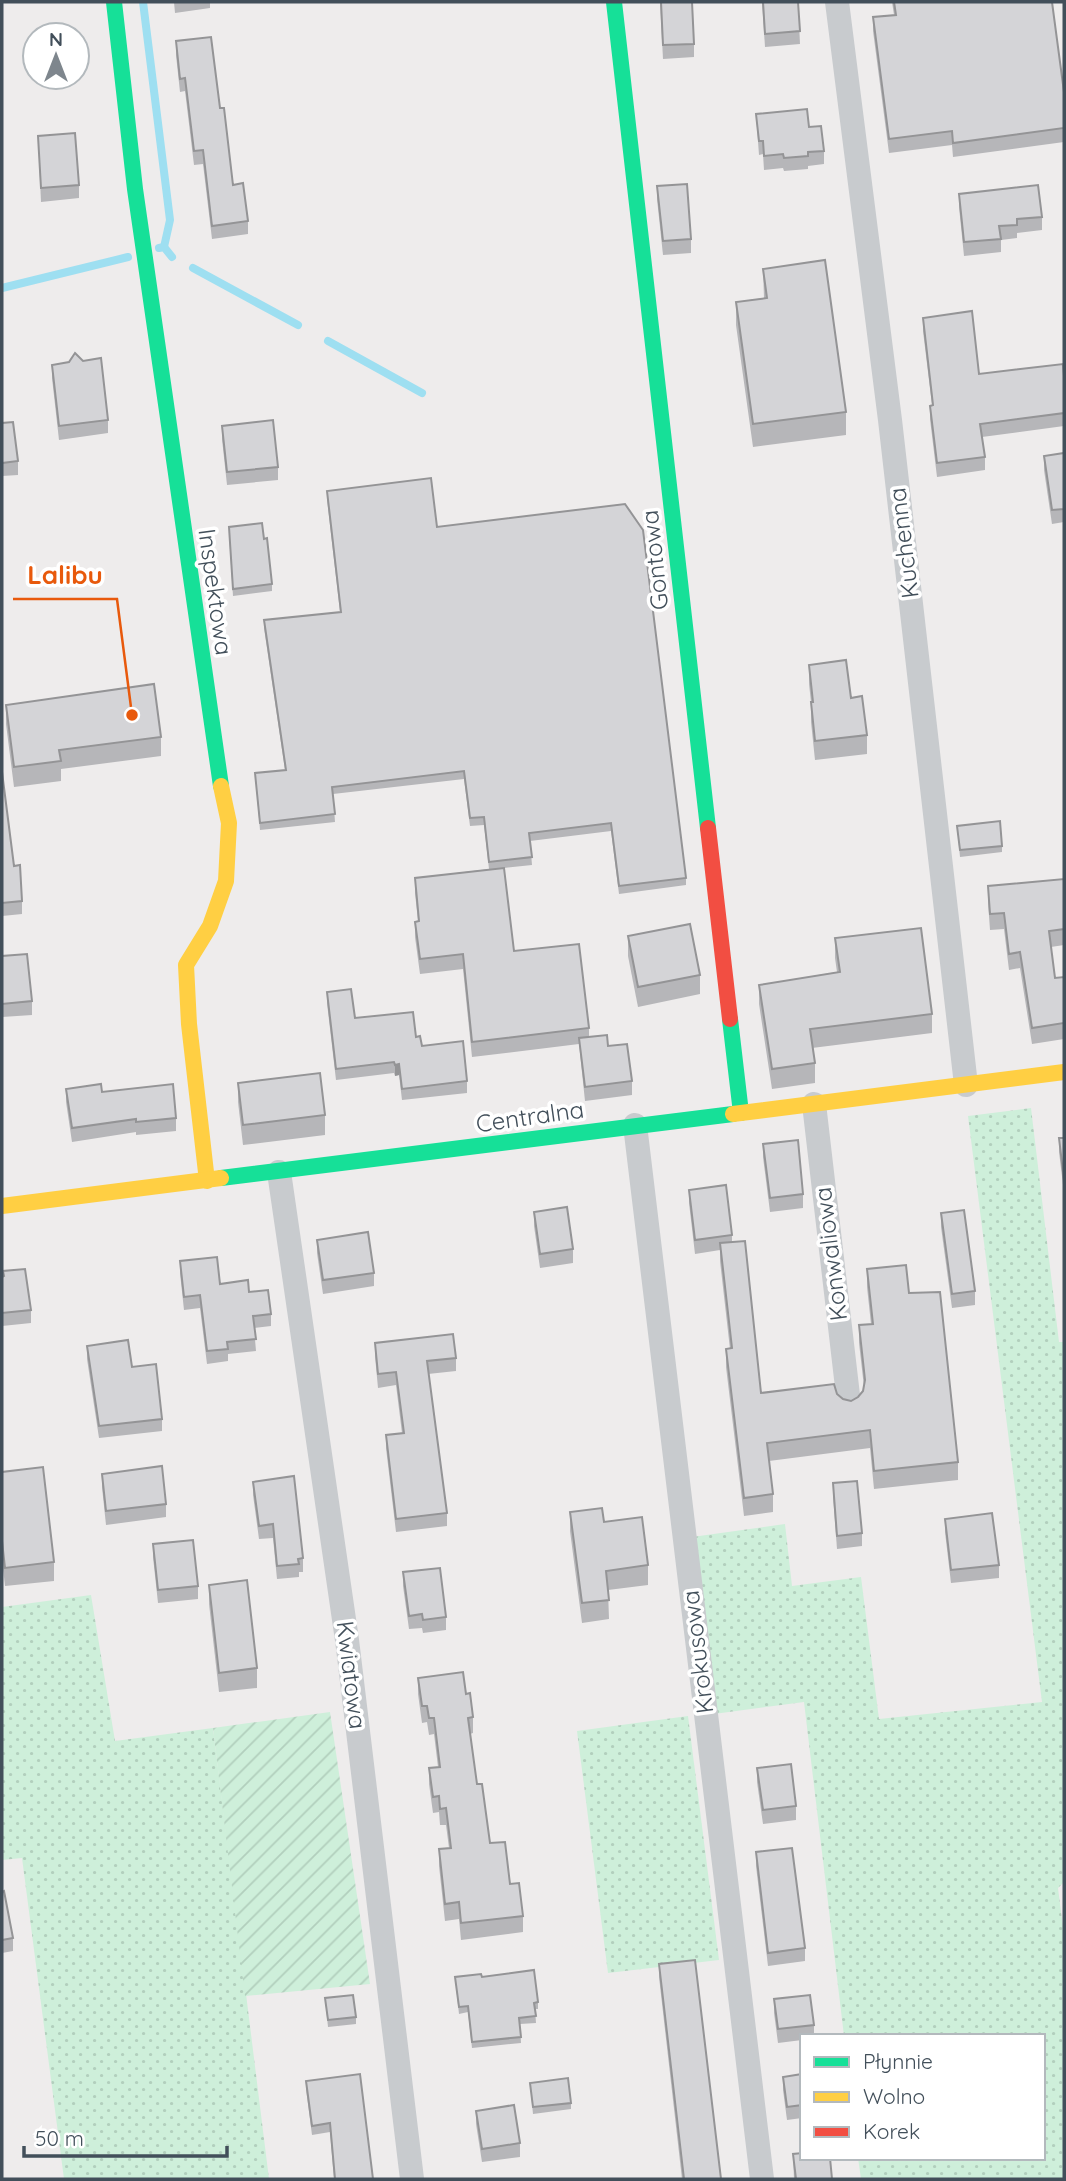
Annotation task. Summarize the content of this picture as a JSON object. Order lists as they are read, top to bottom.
{
  "streets": {
    "street": [
      "Kuchenna",
      "Gontowa",
      "Inspektowa",
      "Centralna",
      "Konwaliowa",
      "Krokusowa",
      "Kwiatowa"
    ]
  },
  "crossings": [
    ["Kuchenna", "Centralna"],
    ["Gontowa", "Centralna"],
    ["Inspektowa", "Centralna"],
    ["Centralna", "Konwaliowa"],
    ["Centralna", "Krokusowa"],
    ["Centralna", "Kwiatowa"]
  ],
  "places": ["Lalibu"],
  "legend": ["Płynnie", "Wolno", "Korek"],
  "scale_bar": "50 m",
  "north": "top"
}
